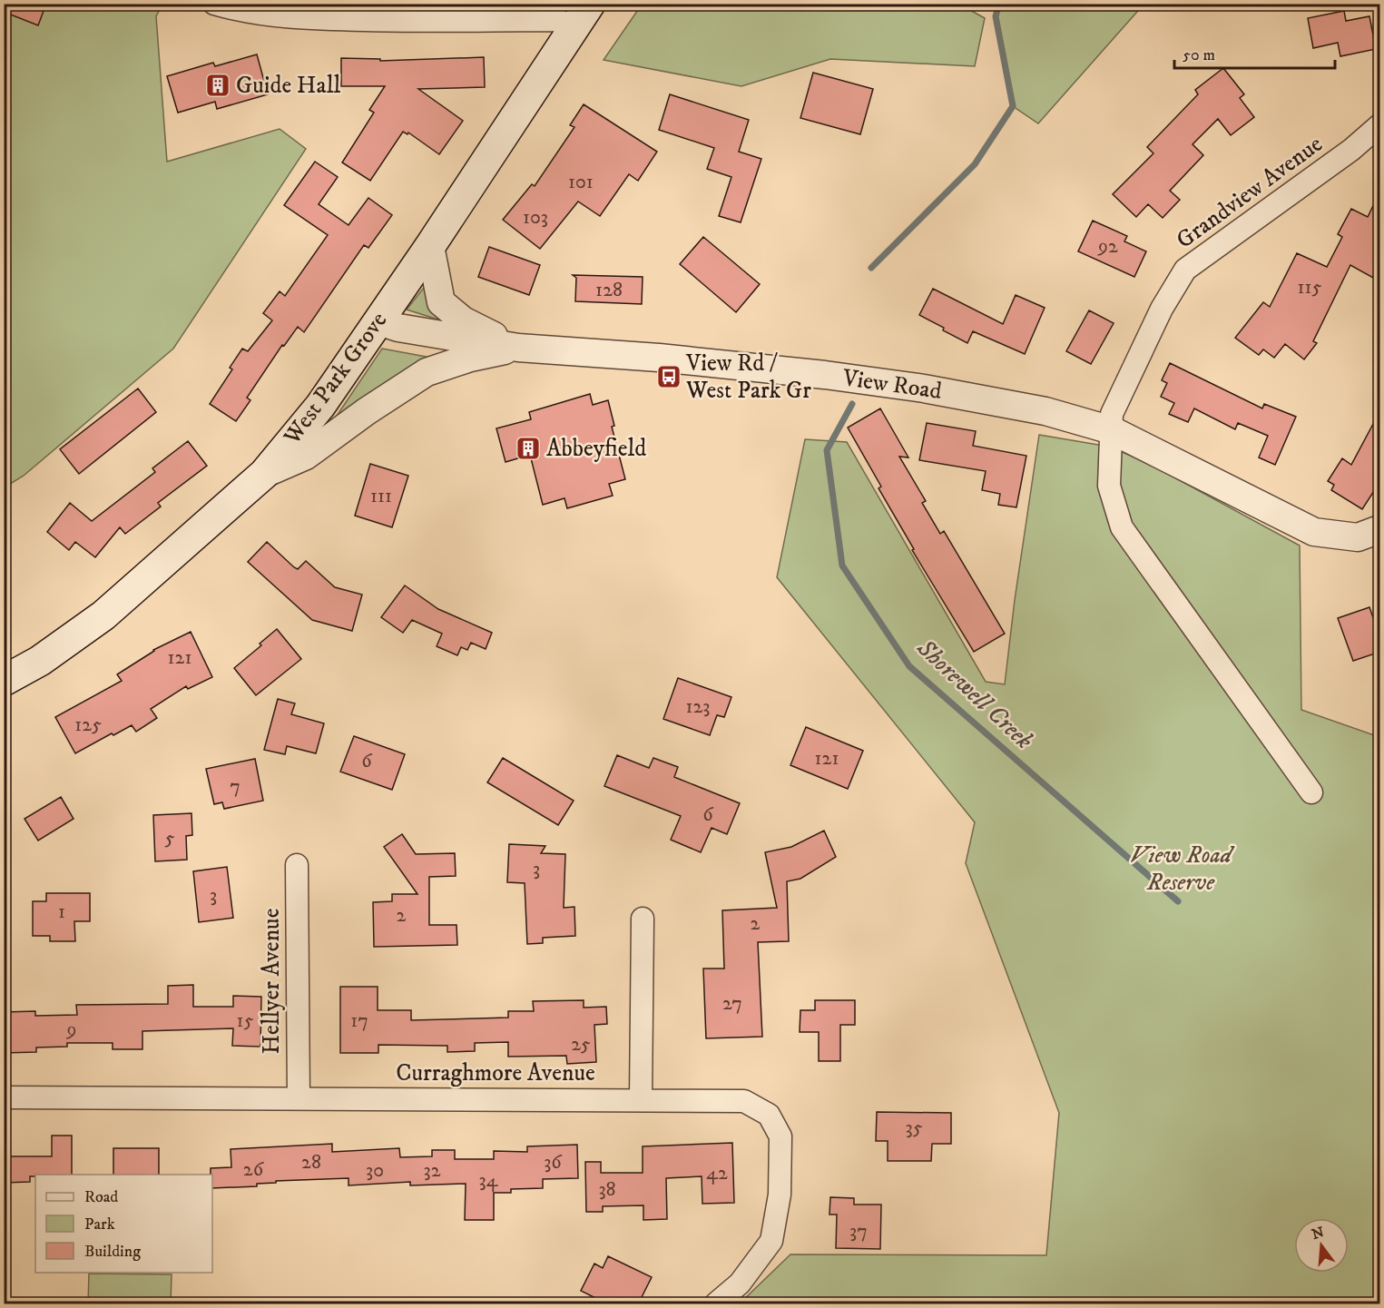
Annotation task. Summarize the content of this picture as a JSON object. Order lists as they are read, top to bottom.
{
  "streets": {
    "main road": ["West Park Grove"],
    "street": [
      "Grandview Avenue",
      "View Road",
      "Hellyer Avenue",
      "Curraghmore Avenue"
    ]
  },
  "crossings": [
    ["Grandview Avenue", "View Road"],
    ["West Park Grove", "View Road"],
    ["Hellyer Avenue", "Curraghmore Avenue"]
  ],
  "water": ["Shorewell Creek"],
  "parks": ["View Road Reserve"],
  "places": {
    "building": ["Guide Hall", "Abbeyfield"],
    "bus stop": ["View Rd / West Park Gr"]
  },
  "house_numbers": [
    "101",
    "103",
    "92",
    "115",
    "128",
    "111",
    "121",
    "123",
    "125",
    "121",
    "6",
    "7",
    "6",
    "5",
    "3",
    "3",
    "1",
    "2",
    "2",
    "27",
    "15",
    "17",
    "9",
    "25",
    "35",
    "28",
    "36",
    "26",
    "30",
    "32",
    "42",
    "34",
    "38",
    "37"
  ],
  "legend": ["Road", "Park", "Building"],
  "scale_bar": "50 m",
  "north": "top"
}
